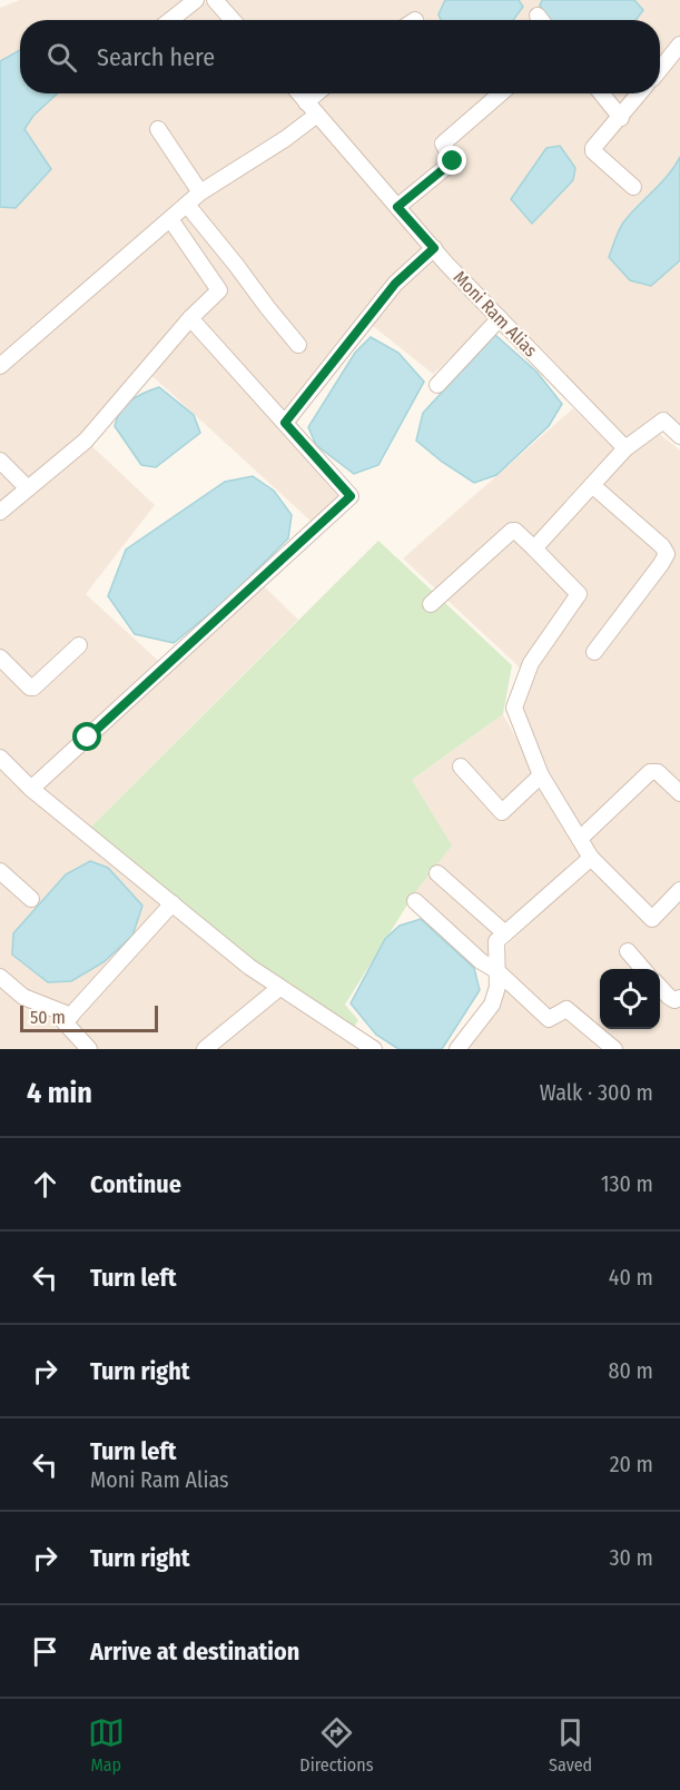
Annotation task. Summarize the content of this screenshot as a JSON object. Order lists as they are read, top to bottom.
{
  "streets": {
    "street": ["Moni Ram Alias"]
  },
  "scale_bar": "50 m",
  "page": {
    "search": "Search here",
    "scale": "50 m",
    "heading": ["4 min", "Walk · 300 m"],
    "list": [
      ["Continue", "130 m"],
      ["Turn left", "40 m"],
      ["Turn right", "80 m"],
      ["Turn left", "Moni Ram Alias", "20 m"],
      ["Turn right", "30 m"],
      "Arrive at destination"
    ],
    "nav": ["Map", "Directions", "Saved"]
  }
}
